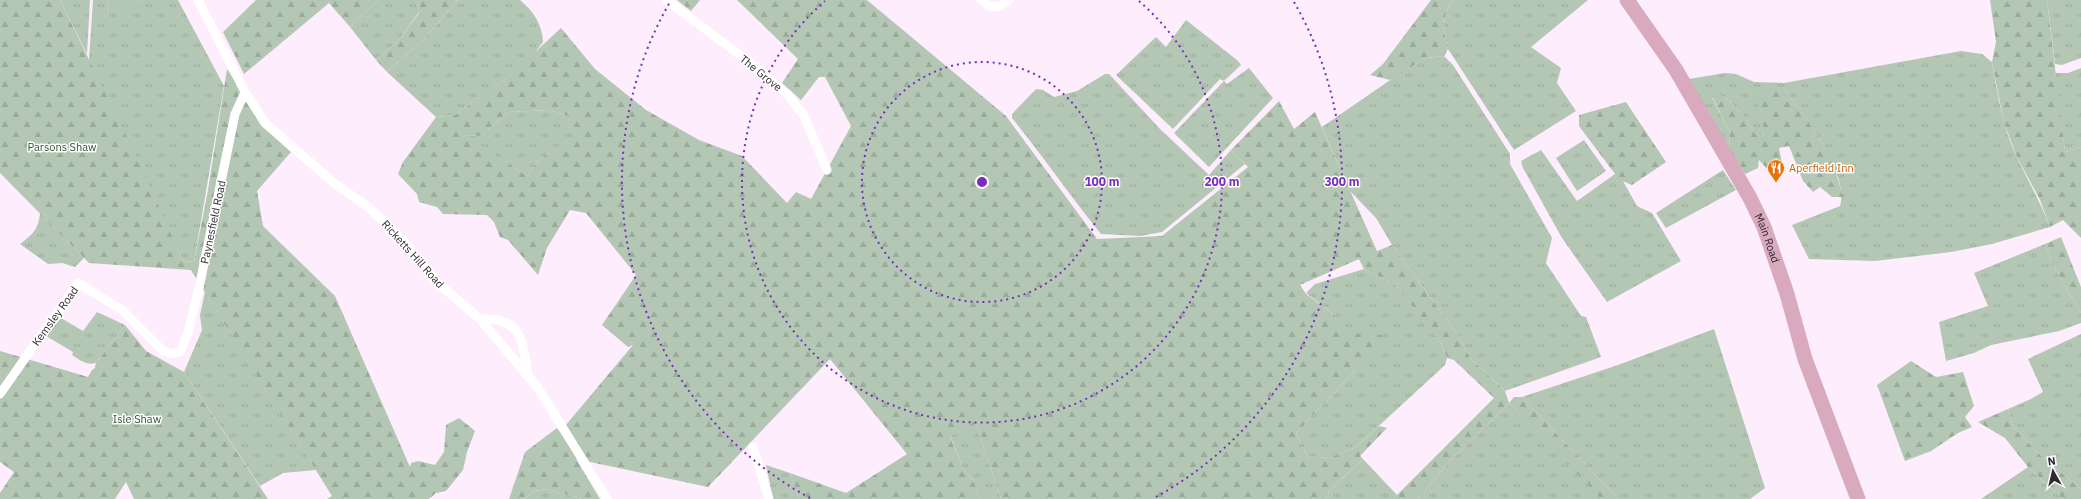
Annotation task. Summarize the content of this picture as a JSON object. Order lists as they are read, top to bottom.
{
  "streets": {
    "main road": ["Main Road"],
    "street": [
      "The Grove",
      "Paynesfield Road",
      "Ricketts Hill Road",
      "Kemsley Road"
    ]
  },
  "crossings": [
    ["Paynesfield Road", "Ricketts Hill Road"],
    ["Paynesfield Road", "Kemsley Road"]
  ],
  "parks": ["Parsons Shaw", "Isle Shaw"],
  "places": {
    "restaurant": ["Aperfield Inn"]
  },
  "north": "top",
  "rings": ["100 m", "200 m", "300 m"]
}
